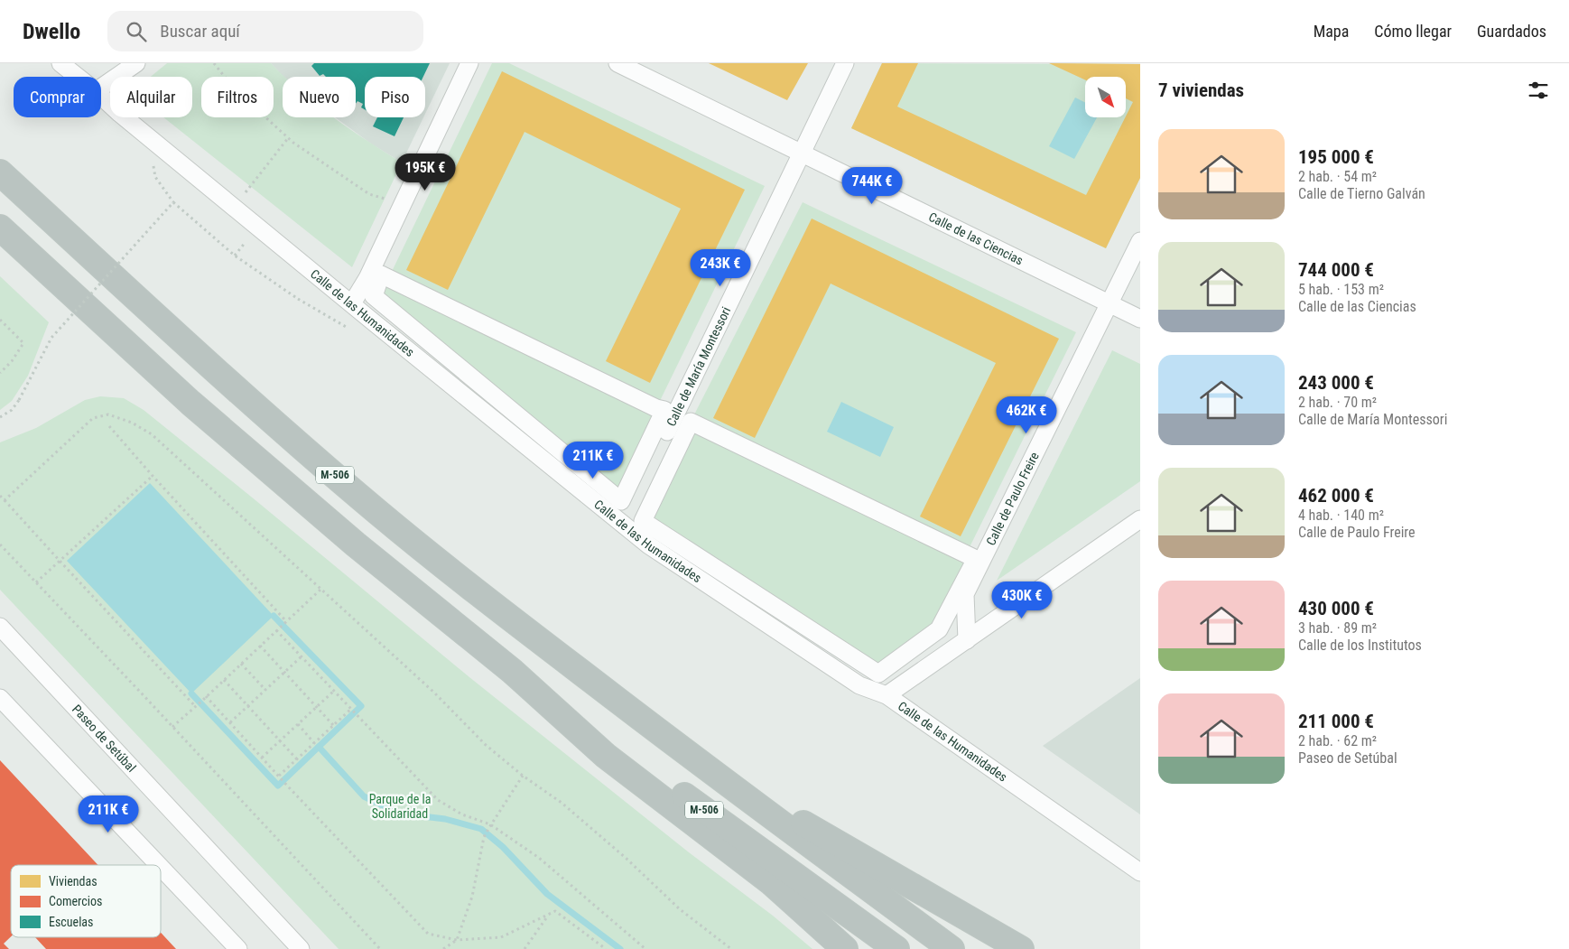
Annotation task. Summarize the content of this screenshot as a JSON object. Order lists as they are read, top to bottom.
{
  "streets": {
    "highway": ["M-506"],
    "street": [
      "Calle de las Ciencias",
      "Calle de las Humanidades",
      "Calle de María Montessori",
      "Calle de Paulo Freire",
      "Paseo de Setúbal"
    ]
  },
  "crossings": [
    ["Calle de las Ciencias", "Calle de María Montessori"],
    ["Calle de las Ciencias", "Calle de Paulo Freire"],
    ["Calle de las Humanidades", "Calle de María Montessori"]
  ],
  "parks": ["Parque de la Solidaridad"],
  "legend": ["Viviendas", "Comercios", "Escuelas"],
  "north": "bottom right",
  "page": {
    "header": "Dwello",
    "search": "Buscar aquí",
    "nav": ["Mapa", "Cómo llegar", "Guardados"],
    "heading": "7 viviendas",
    "chip": [
      "Comprar",
      "Alquilar",
      "Filtros",
      "Nuevo",
      "Piso"
    ],
    "list": [
      {
        "name": "195 000 €",
        "note": "2 hab. · 54 m² · Calle de Tierno Galván"
      },
      {
        "name": "744 000 €",
        "note": "5 hab. · 153 m² · Calle de las Ciencias"
      },
      {
        "name": "243 000 €",
        "note": "2 hab. · 70 m² · Calle de María Montessori"
      },
      {
        "name": "462 000 €",
        "note": "4 hab. · 140 m² · Calle de Paulo Freire"
      },
      {
        "name": "430 000 €",
        "note": "3 hab. · 89 m² · Calle de los Institutos"
      },
      {
        "name": "211 000 €",
        "note": "2 hab. · 62 m² · Paseo de Setúbal"
      }
    ],
    "price": [
      "195K €",
      "744K €",
      "243K €",
      "462K €",
      "211K €",
      "430K €",
      "211K €"
    ]
  }
}
